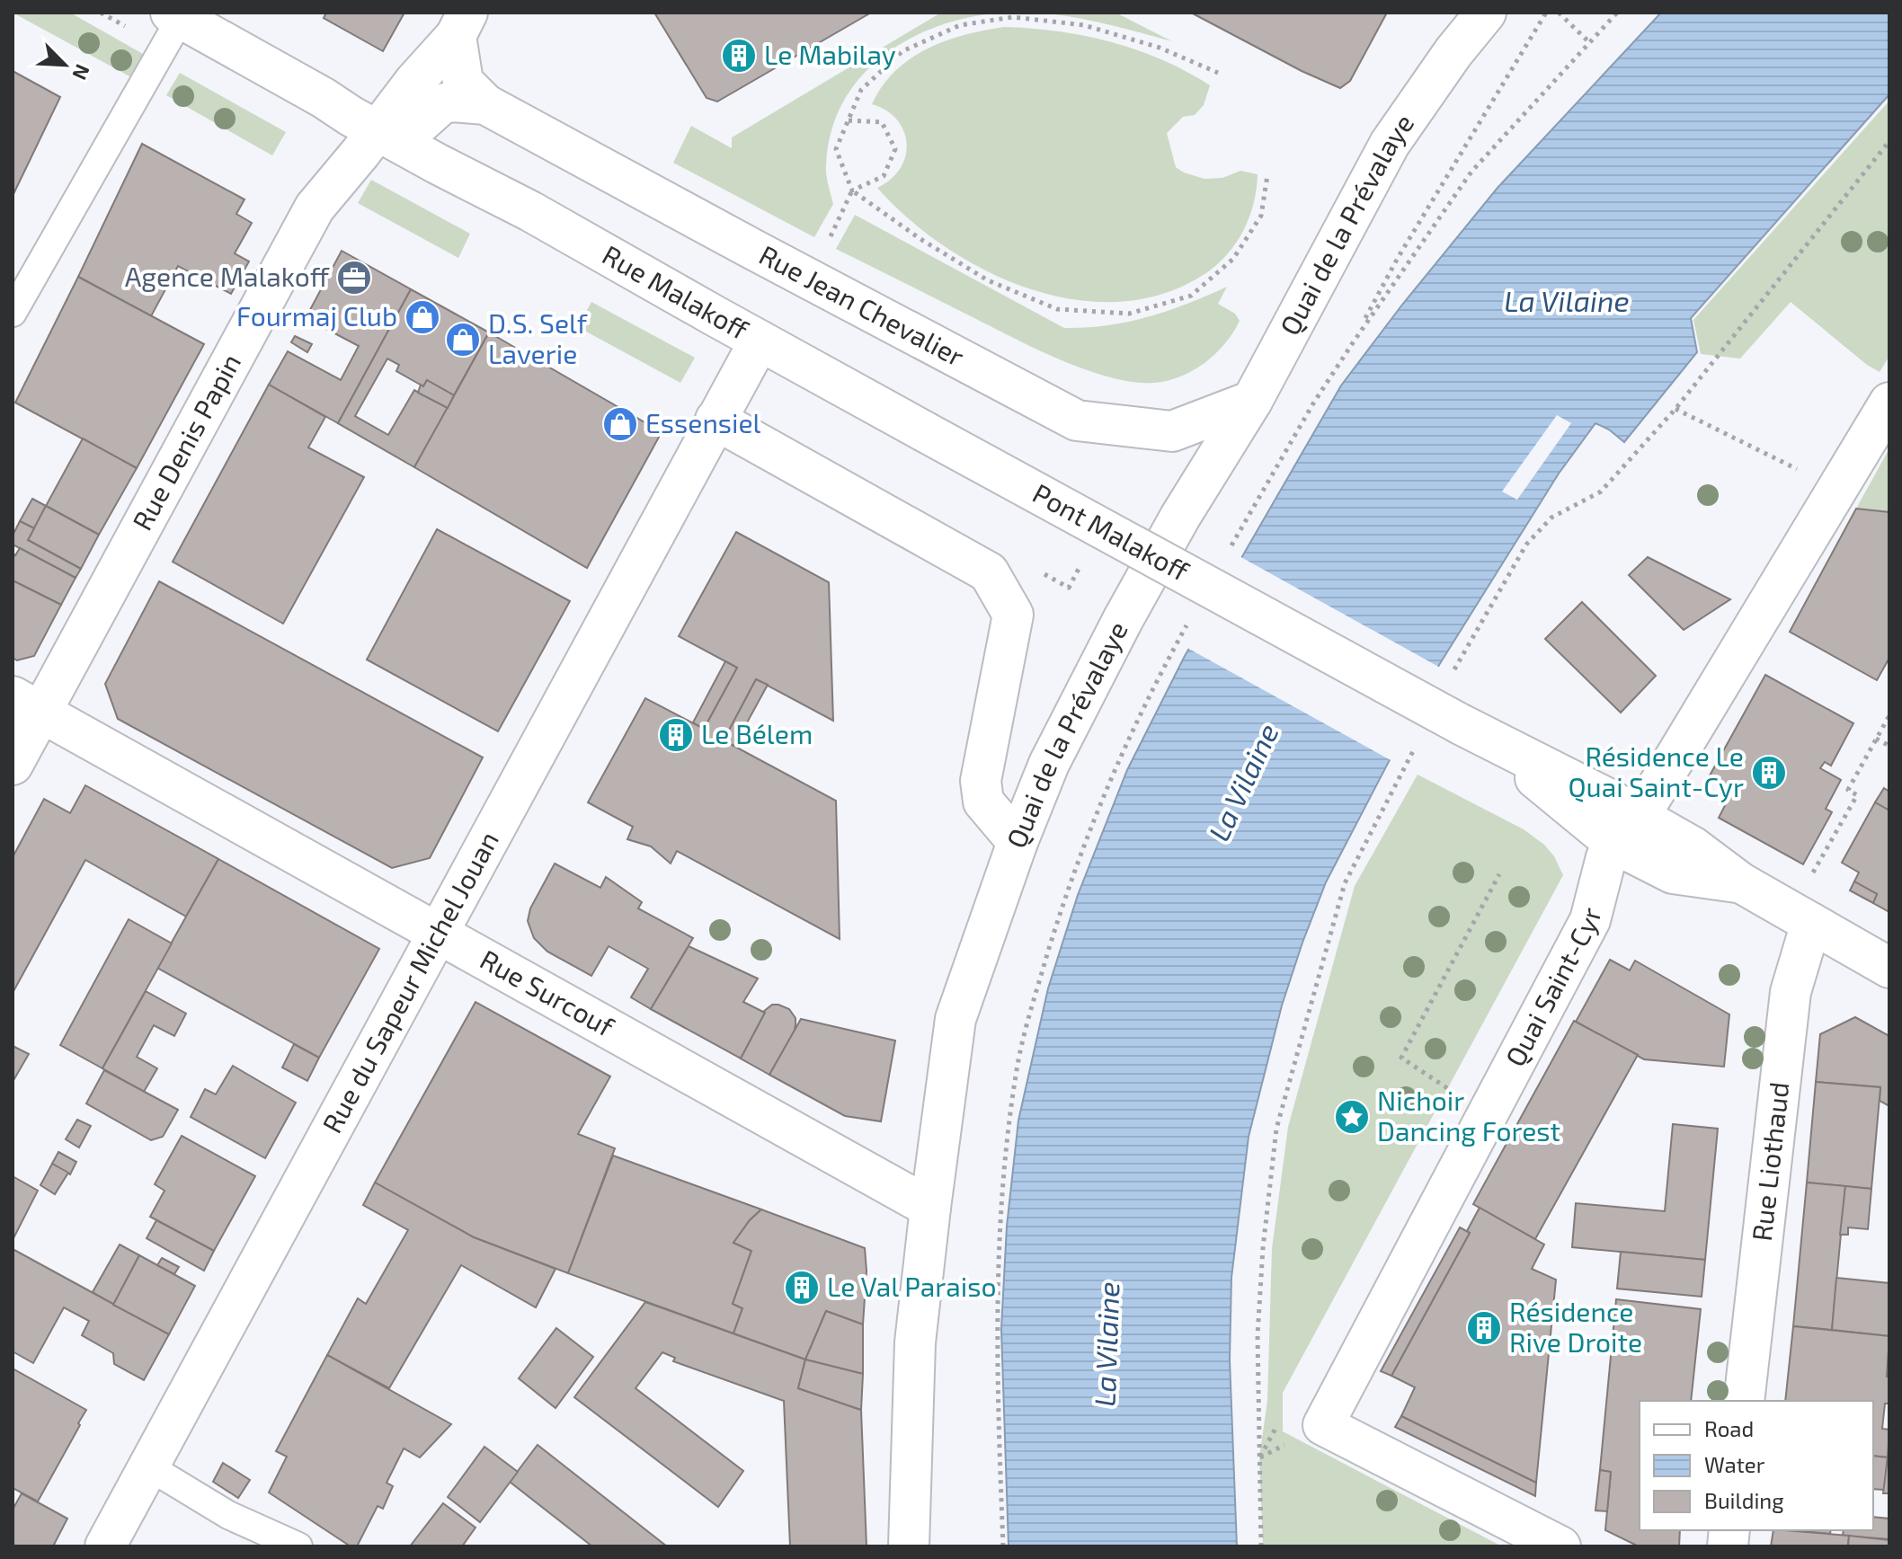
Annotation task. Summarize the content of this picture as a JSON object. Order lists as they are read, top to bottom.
{
  "streets": {
    "street": [
      "Quai de la Prévalaye",
      "Rue Malakoff",
      "Rue Jean Chevalier",
      "Rue Denis Papin",
      "Pont Malakoff",
      "Rue du Sapeur Michel Jouan",
      "Quai Saint-Cyr",
      "Rue Surcouf",
      "Rue Liothaud"
    ]
  },
  "crossings": [
    ["Quai de la Prévalaye", "Rue Jean Chevalier"],
    ["Quai de la Prévalaye", "Rue Surcouf"],
    ["Rue Malakoff", "Rue Jean Chevalier"],
    ["Rue Malakoff", "Rue Denis Papin"],
    ["Rue Malakoff", "Pont Malakoff"],
    ["Rue Malakoff", "Rue du Sapeur Michel Jouan"],
    ["Rue Jean Chevalier", "Rue Denis Papin"],
    ["Rue Denis Papin", "Rue Surcouf"],
    ["Pont Malakoff", "Quai Saint-Cyr"],
    ["Pont Malakoff", "Rue Liothaud"],
    ["Rue du Sapeur Michel Jouan", "Rue Surcouf"]
  ],
  "water": ["La Vilaine"],
  "places": {
    "building": [
      "Le Mabilay",
      "Le Bélem",
      "Résidence Le Quai Saint-Cyr",
      "Le Val Paraiso",
      "Résidence Rive Droite"
    ],
    "office": ["Agence Malakoff"],
    "shop": ["Fourmaj Club", "D.S. Self Laverie", "Essensiel"],
    "place": ["Nichoir Dancing Forest"]
  },
  "legend": ["Road", "Water", "Building"],
  "north": "bottom right"
}
